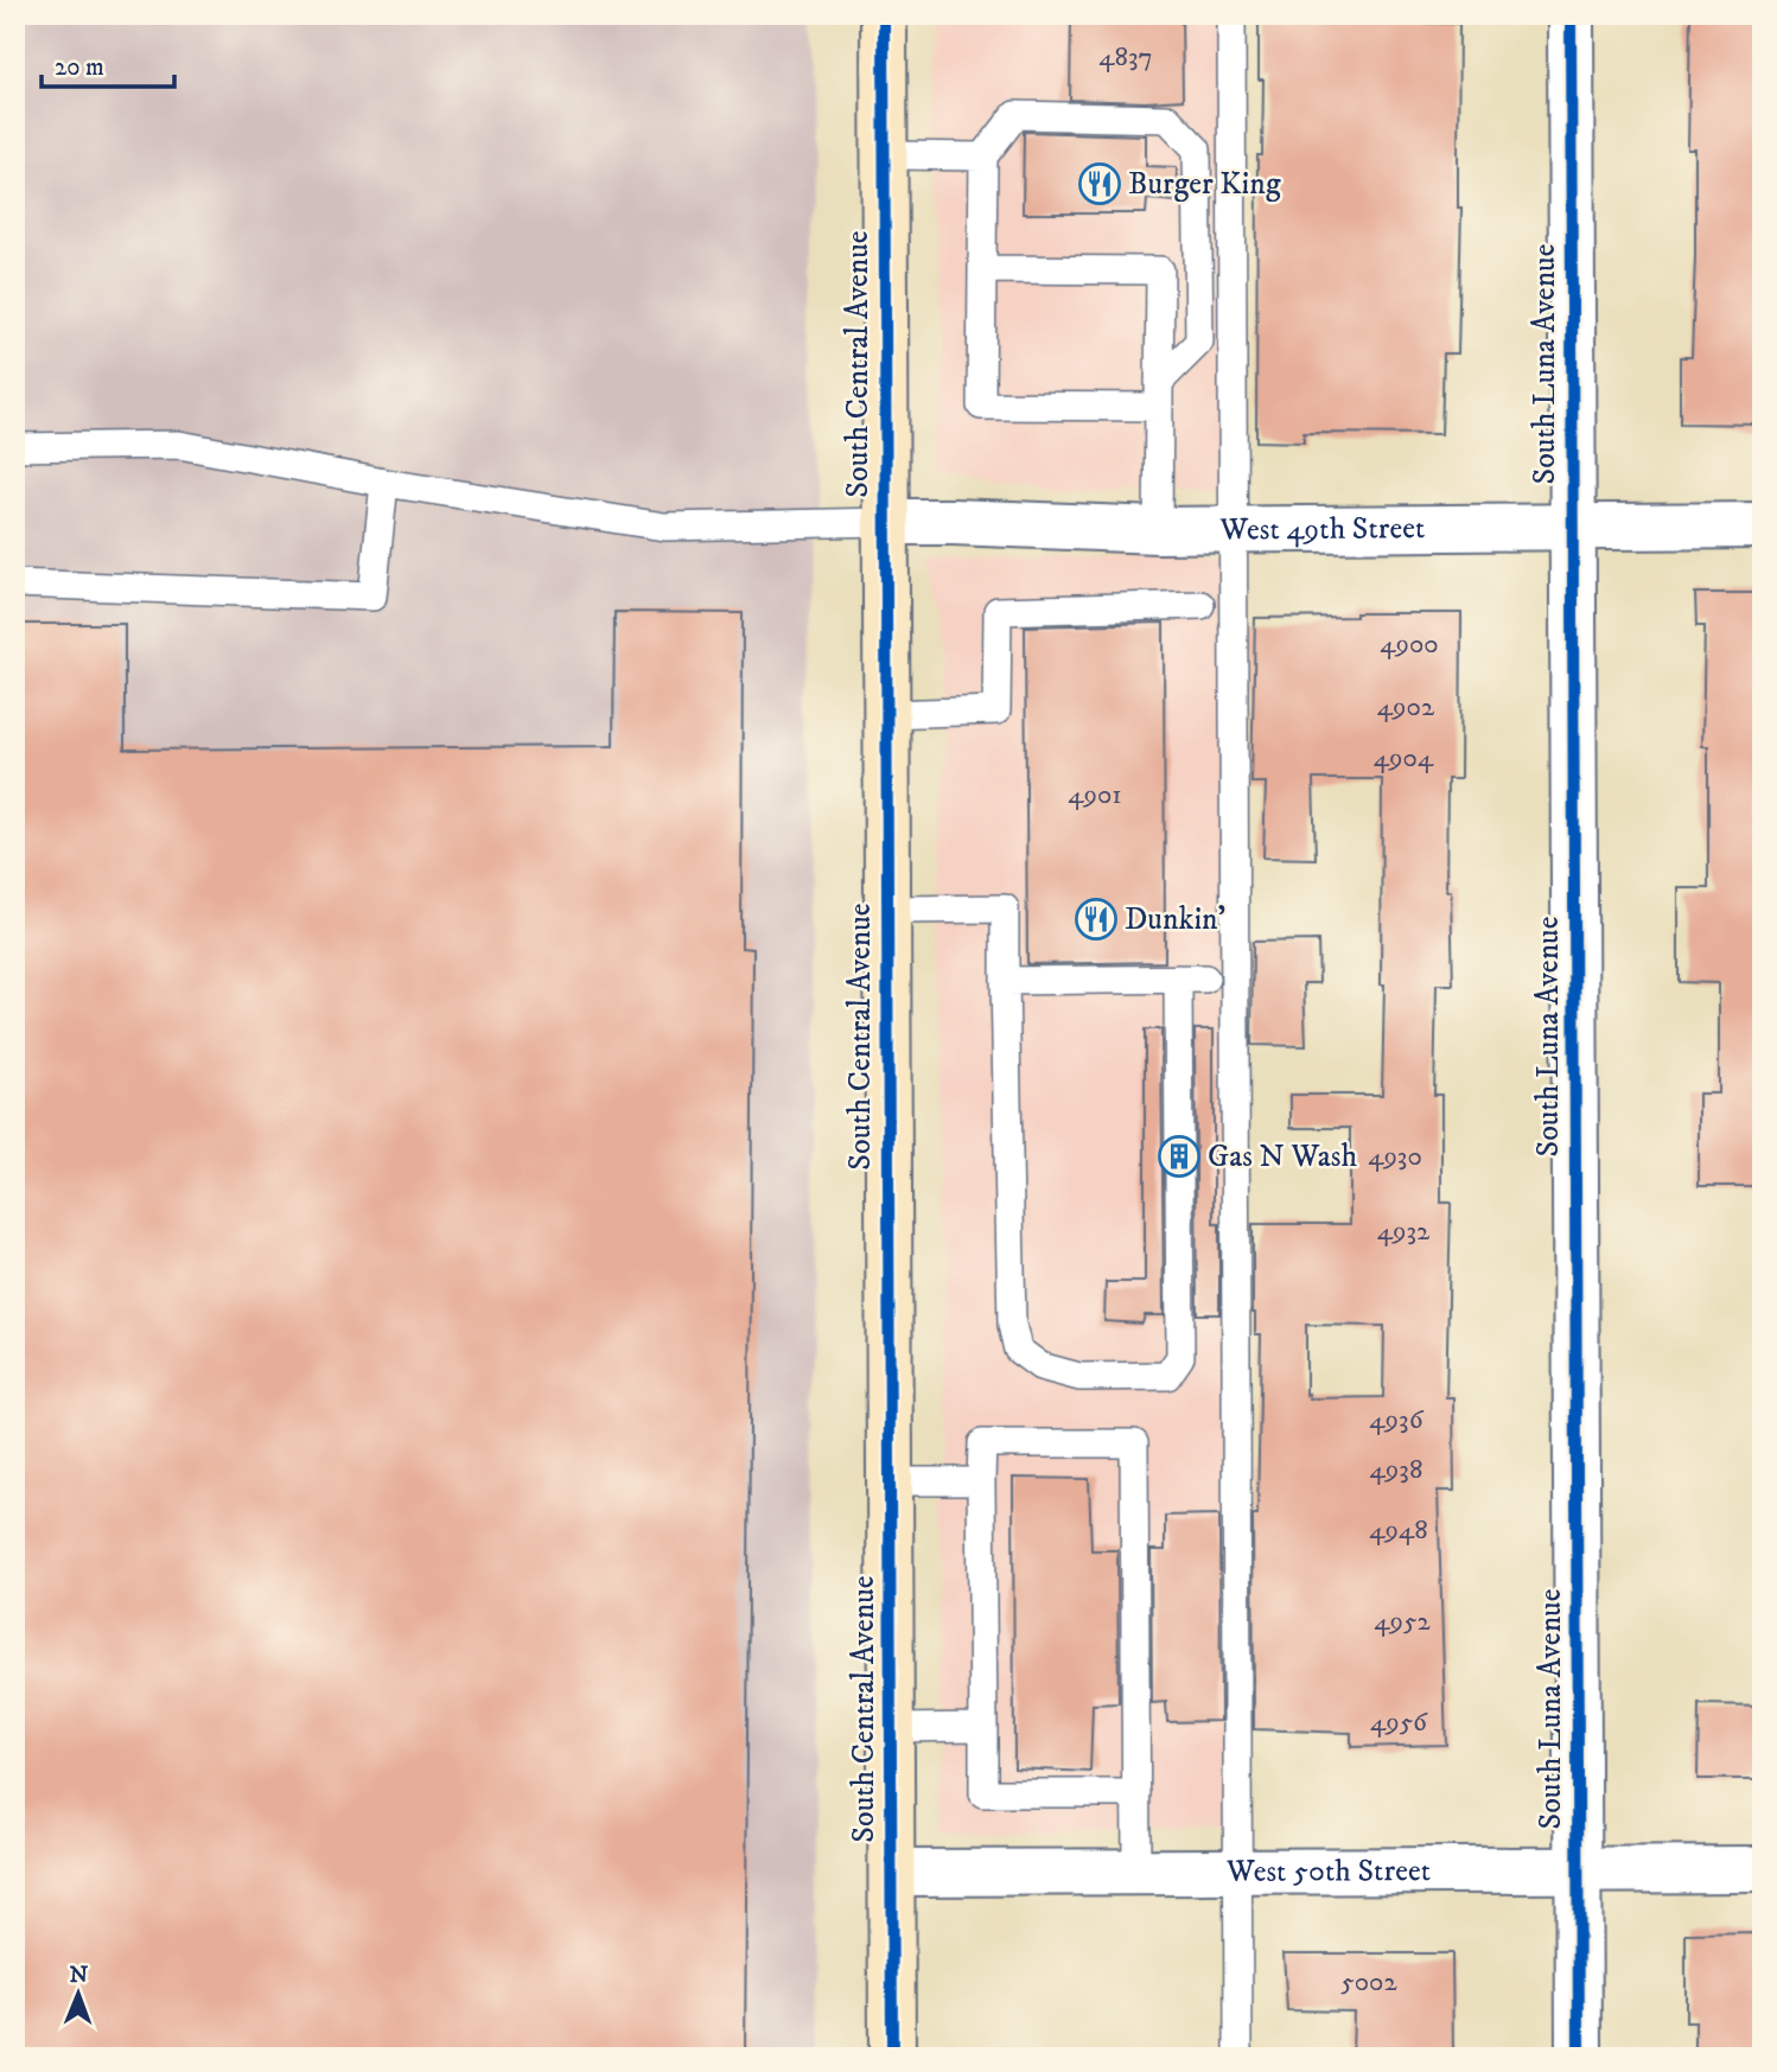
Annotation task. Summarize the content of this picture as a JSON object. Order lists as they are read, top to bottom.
{
  "streets": {
    "main road": ["South Central Avenue"],
    "street": ["South Luna Avenue", "West 49th Street", "West 50th Street"]
  },
  "crossings": [
    ["South Central Avenue", "West 49th Street"],
    ["South Central Avenue", "West 50th Street"],
    ["South Luna Avenue", "West 49th Street"],
    ["South Luna Avenue", "West 50th Street"]
  ],
  "places": {
    "restaurant": ["Burger King", "Dunkin'"],
    "building": ["Gas N Wash"]
  },
  "house_numbers": [
    "4837",
    "4900",
    "4902",
    "4904",
    "4901",
    "4930",
    "4932",
    "4936",
    "4938",
    "4948",
    "4952",
    "4956",
    "5002"
  ],
  "scale_bar": "20 m",
  "north": "top"
}
